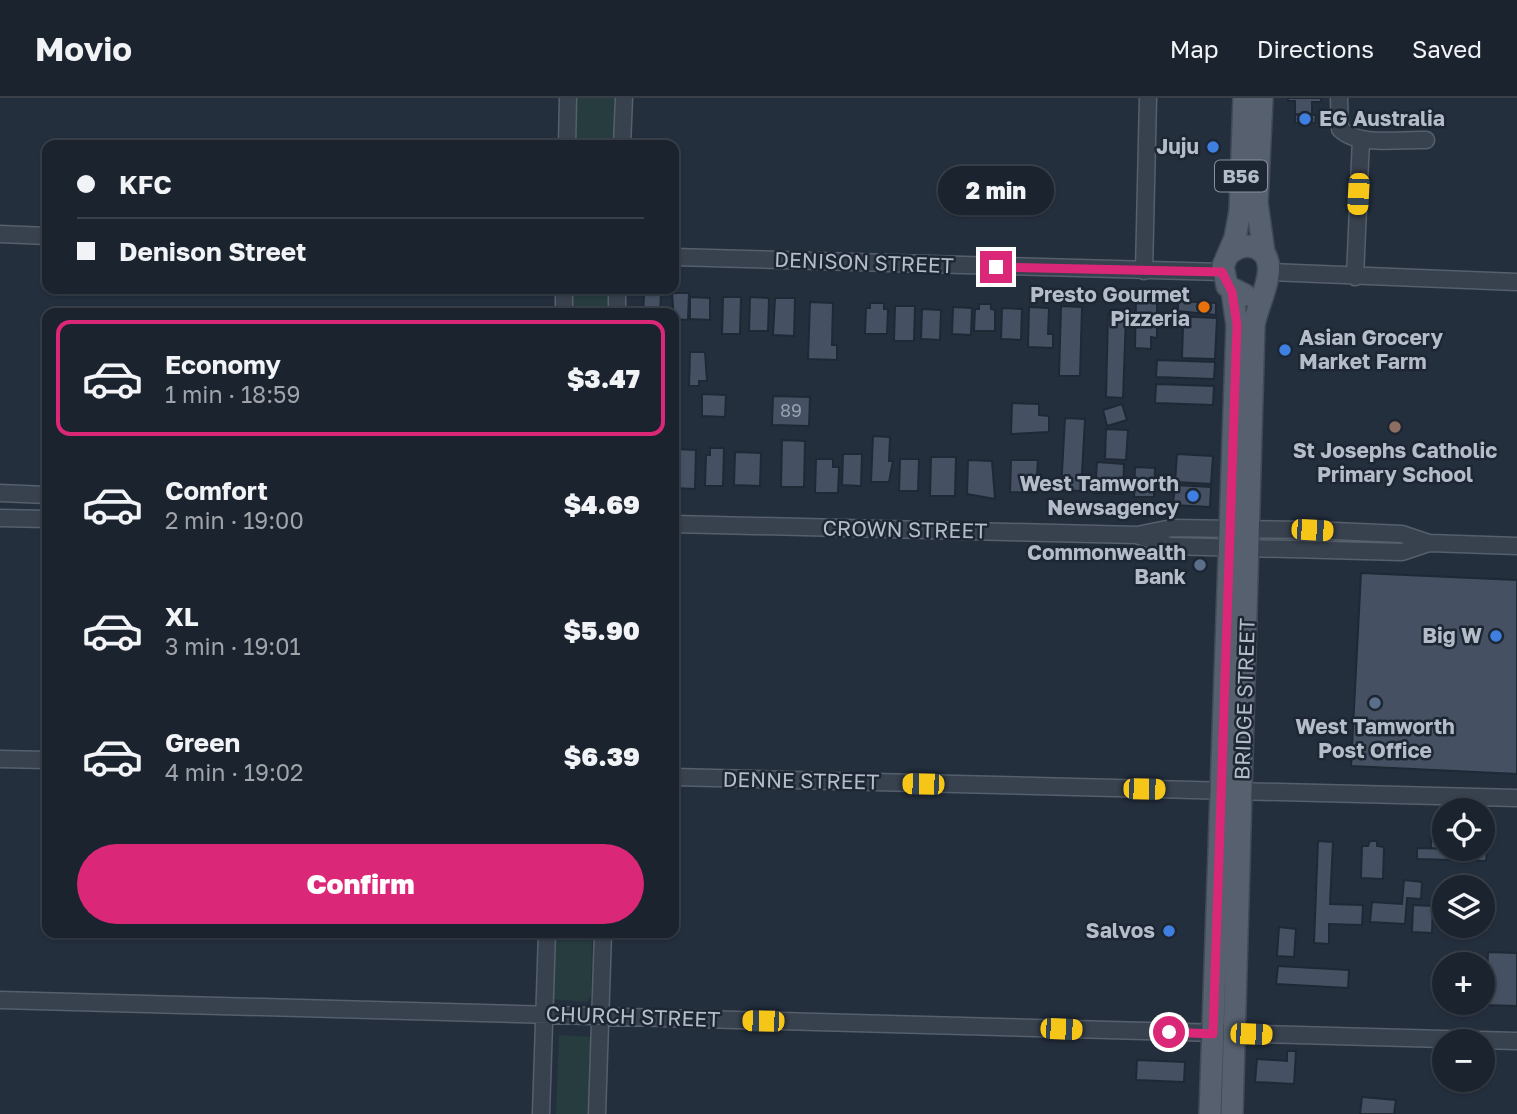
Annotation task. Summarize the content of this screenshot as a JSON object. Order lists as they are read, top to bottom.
{
  "streets": {
    "main road": ["B56", "BRIDGE STREET"],
    "street": [
      "DENISON STREET",
      "CROWN STREET",
      "DENNE STREET",
      "CHURCH STREET"
    ]
  },
  "crossings": [
    ["B56", "DENISON STREET"],
    ["B56", "BRIDGE STREET"],
    ["CROWN STREET", "BRIDGE STREET"],
    ["BRIDGE STREET", "DENNE STREET"],
    ["BRIDGE STREET", "CHURCH STREET"]
  ],
  "places": [
    "EG Australia",
    "Juju",
    "Presto Gourmet Pizzeria",
    "Asian Grocery Market Farm",
    "St Josephs Catholic Primary School",
    "West Tamworth Newsagency",
    "Commonwealth Bank",
    "Big W",
    "West Tamworth Post Office",
    "Salvos"
  ],
  "house_numbers": ["89"],
  "page": {
    "header": "Movio",
    "nav": ["Map", "Directions", "Saved"],
    "banner": ["KFC", "Denison Street"],
    "bubble": "2 min",
    "list": [
      {
        "name": "Economy",
        "note": "1 min · 18:59",
        "value": "$3.47"
      },
      {
        "name": "Comfort",
        "note": "2 min · 19:00",
        "value": "$4.69"
      },
      {
        "name": "XL",
        "note": "3 min · 19:01",
        "value": "$5.90"
      },
      {
        "name": "Green",
        "note": "4 min · 19:02",
        "value": "$6.39"
      }
    ],
    "map_buttons": ["+", "−"],
    "buttons": "Confirm"
  }
}
